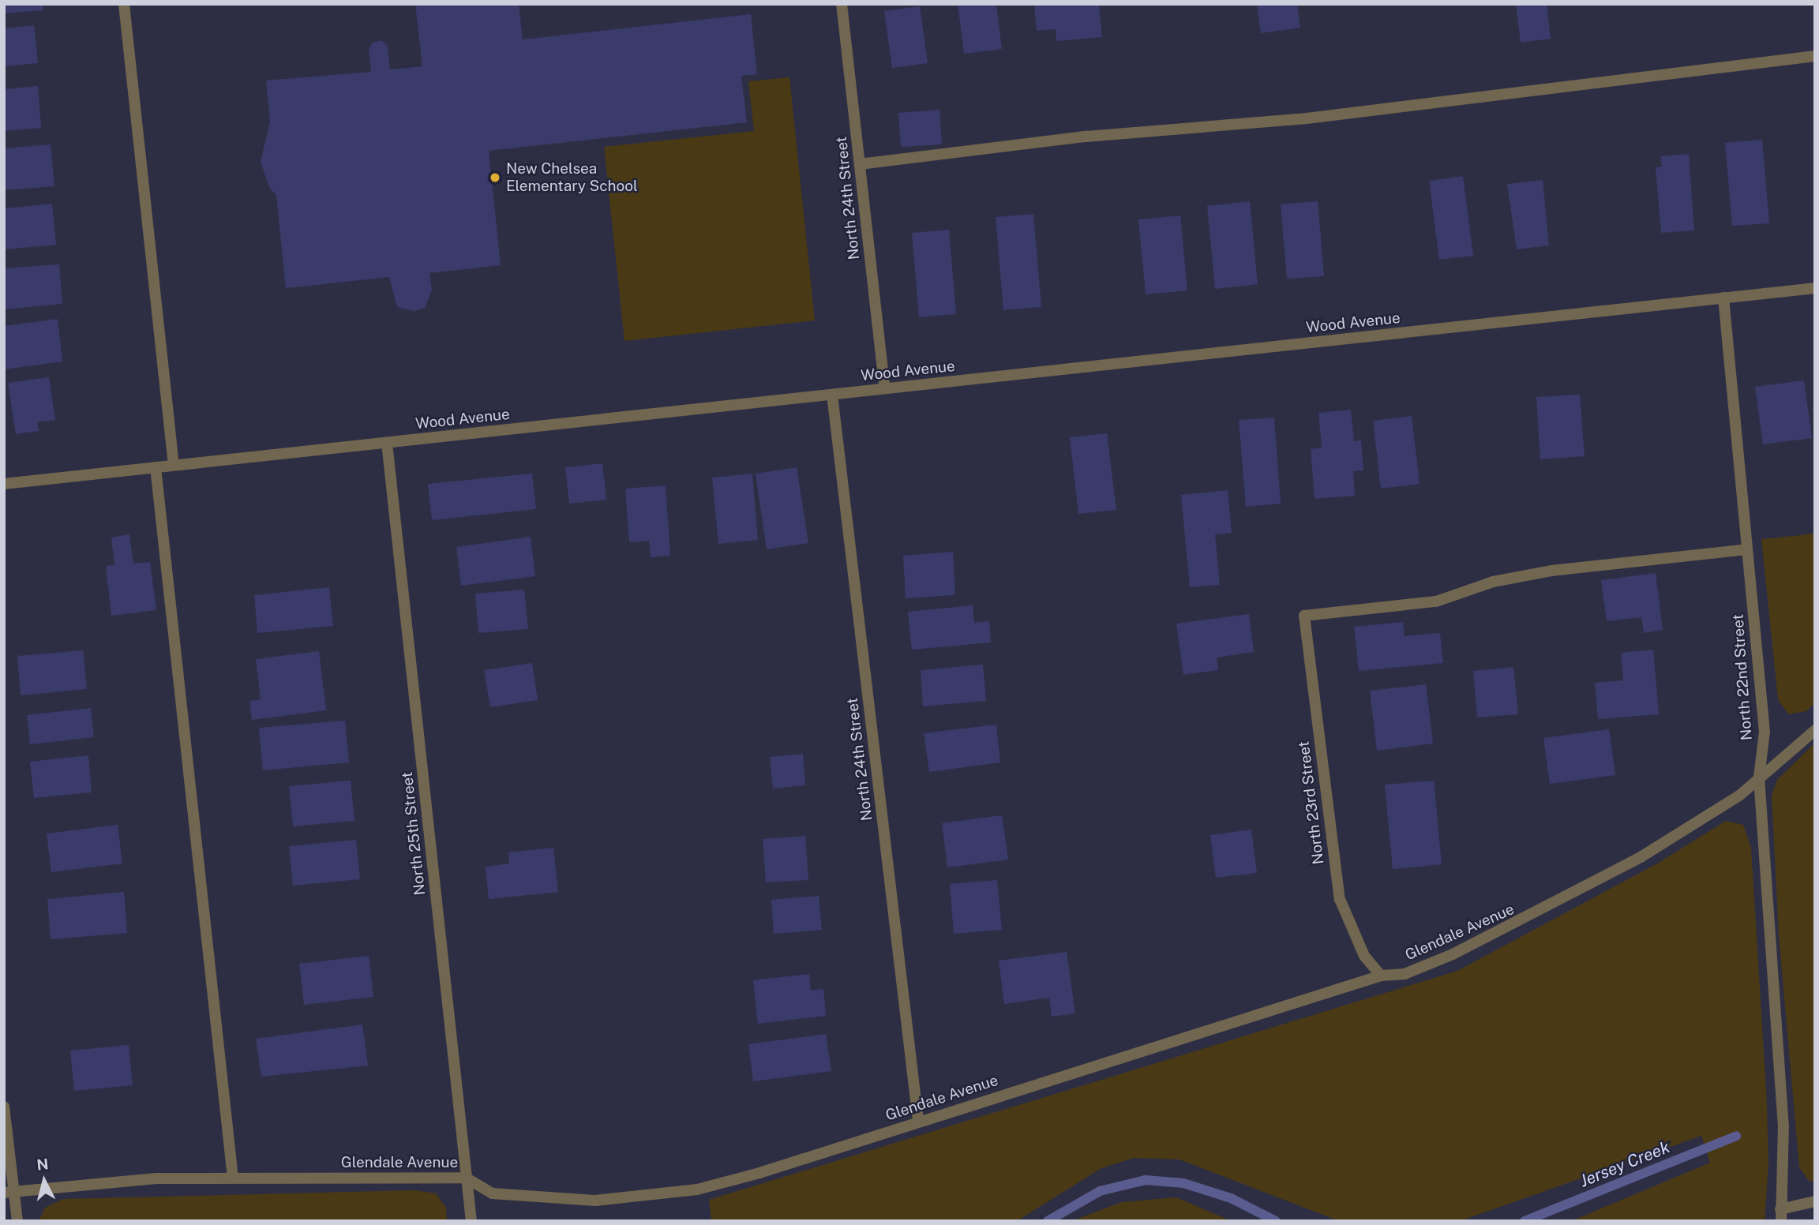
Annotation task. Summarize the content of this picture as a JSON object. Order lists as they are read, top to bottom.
{
  "streets": {
    "street": [
      "North 24th Street",
      "Wood Avenue",
      "North 22nd Street",
      "North 23rd Street",
      "North 25th Street",
      "Glendale Avenue"
    ]
  },
  "crossings": [
    ["North 24th Street", "Wood Avenue"],
    ["North 24th Street", "Glendale Avenue"],
    ["Wood Avenue", "North 22nd Street"],
    ["Wood Avenue", "North 25th Street"],
    ["North 22nd Street", "North 23rd Street"],
    ["North 22nd Street", "Glendale Avenue"],
    ["North 23rd Street", "Glendale Avenue"],
    ["North 25th Street", "Glendale Avenue"]
  ],
  "water": ["Jersey Creek"],
  "places": ["New Chelsea Elementary School"],
  "north": "top"
}
